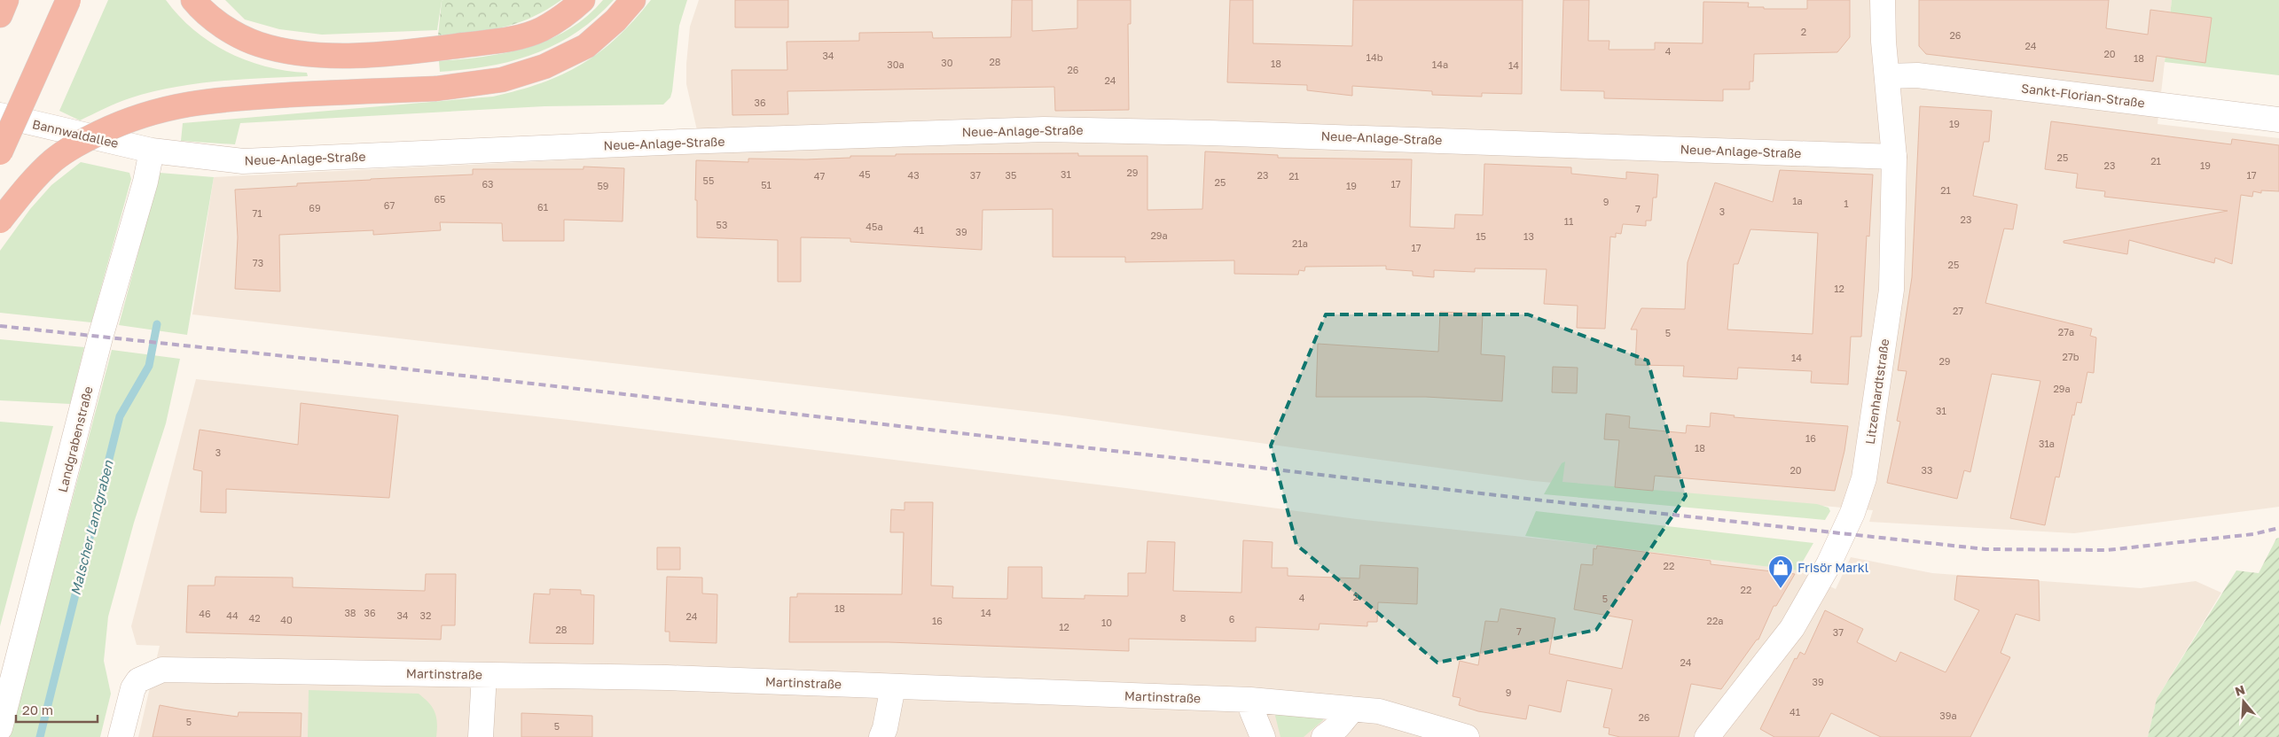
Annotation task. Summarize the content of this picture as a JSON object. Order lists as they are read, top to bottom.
{
  "streets": {
    "street": [
      "Sankt-Florian-Straße",
      "Neue-Anlage-Straße",
      "Bannwaldallee",
      "Litzenhardtstraße",
      "Landgrabenstraße",
      "Martinstraße"
    ]
  },
  "crossings": [
    ["Sankt-Florian-Straße", "Litzenhardtstraße"],
    ["Neue-Anlage-Straße", "Bannwaldallee"],
    ["Neue-Anlage-Straße", "Litzenhardtstraße"],
    ["Neue-Anlage-Straße", "Landgrabenstraße"],
    ["Bannwaldallee", "Landgrabenstraße"]
  ],
  "water": ["Malscher Landgraben"],
  "places": {
    "shop": ["Frisör Markl"]
  },
  "house_numbers": [
    "2",
    "26",
    "24",
    "4",
    "20",
    "34",
    "14b",
    "18",
    "28",
    "30",
    "18",
    "30a",
    "14a",
    "14",
    "26",
    "24",
    "36",
    "19",
    "25",
    "21",
    "23",
    "19",
    "29",
    "45",
    "31",
    "43",
    "37",
    "35",
    "23",
    "17",
    "47",
    "21",
    "55",
    "25",
    "63",
    "17",
    "51",
    "59",
    "19",
    "21",
    "65",
    "1a",
    "9",
    "1",
    "67",
    "61",
    "69",
    "7",
    "3",
    "71",
    "23",
    "11",
    "53",
    "45a",
    "41",
    "39",
    "29a",
    "15",
    "13",
    "21a",
    "17",
    "73",
    "25",
    "12",
    "27",
    "27a",
    "5",
    "27b",
    "14",
    "29",
    "29a",
    "31",
    "16",
    "31a",
    "18",
    "3",
    "20",
    "33",
    "22",
    "22",
    "2",
    "4",
    "5",
    "18",
    "38",
    "36",
    "14",
    "46",
    "44",
    "34",
    "32",
    "24",
    "42",
    "8",
    "6",
    "40",
    "16",
    "22a",
    "10",
    "12",
    "28",
    "7",
    "37",
    "24",
    "39",
    "9",
    "41",
    "39a",
    "26",
    "5",
    "5"
  ],
  "scale_bar": "20 m",
  "north": "top"
}
